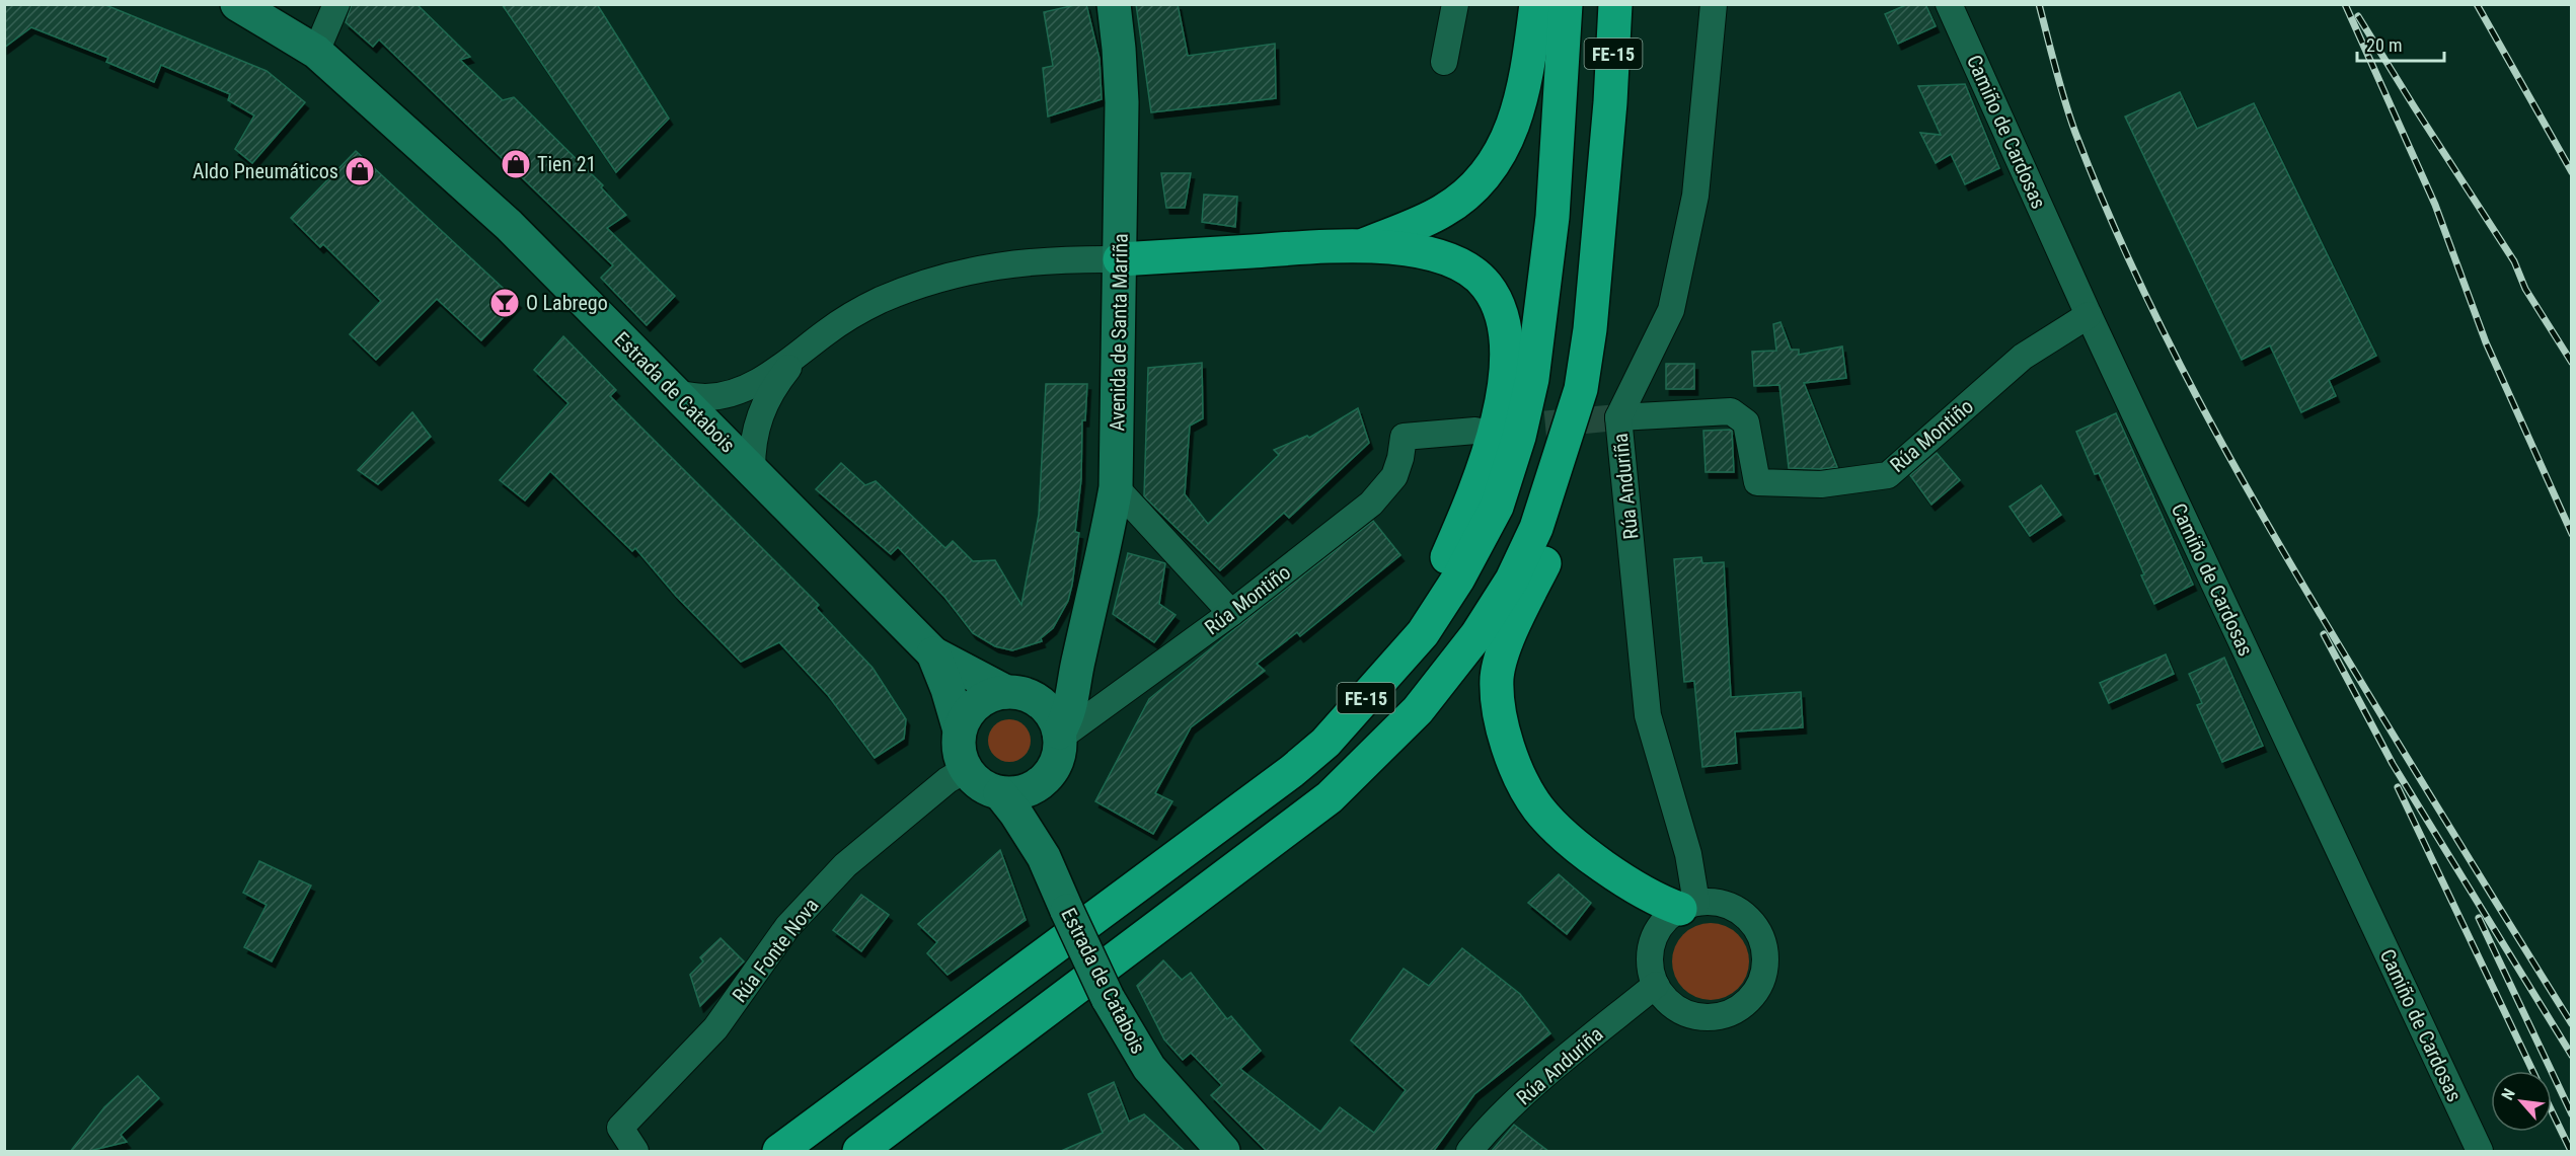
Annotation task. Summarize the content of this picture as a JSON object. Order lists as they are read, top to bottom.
{
  "streets": {
    "highway": ["FE-15"],
    "main road": ["Avenida de Santa Mariña", "Estrada de Catabois"],
    "street": [
      "Camiño de Cardosas",
      "Rúa Montiño",
      "Rúa Anduriña",
      "Rúa Fonte Nova"
    ]
  },
  "crossings": [
    ["Camiño de Cardosas", "Rúa Montiño"],
    ["Avenida de Santa Mariña", "Estrada de Catabois"],
    ["Avenida de Santa Mariña", "Rúa Montiño"],
    ["Avenida de Santa Mariña", "Rúa Fonte Nova"],
    ["Estrada de Catabois", "Rúa Montiño"],
    ["Estrada de Catabois", "Rúa Fonte Nova"],
    ["Rúa Montiño", "Rúa Anduriña"],
    ["Rúa Montiño", "Rúa Fonte Nova"]
  ],
  "places": {
    "shop": ["Tien 21", "Aldo Pneumáticos"],
    "bar": ["O Labrego"]
  },
  "scale_bar": "20 m",
  "north": "top left"
}
